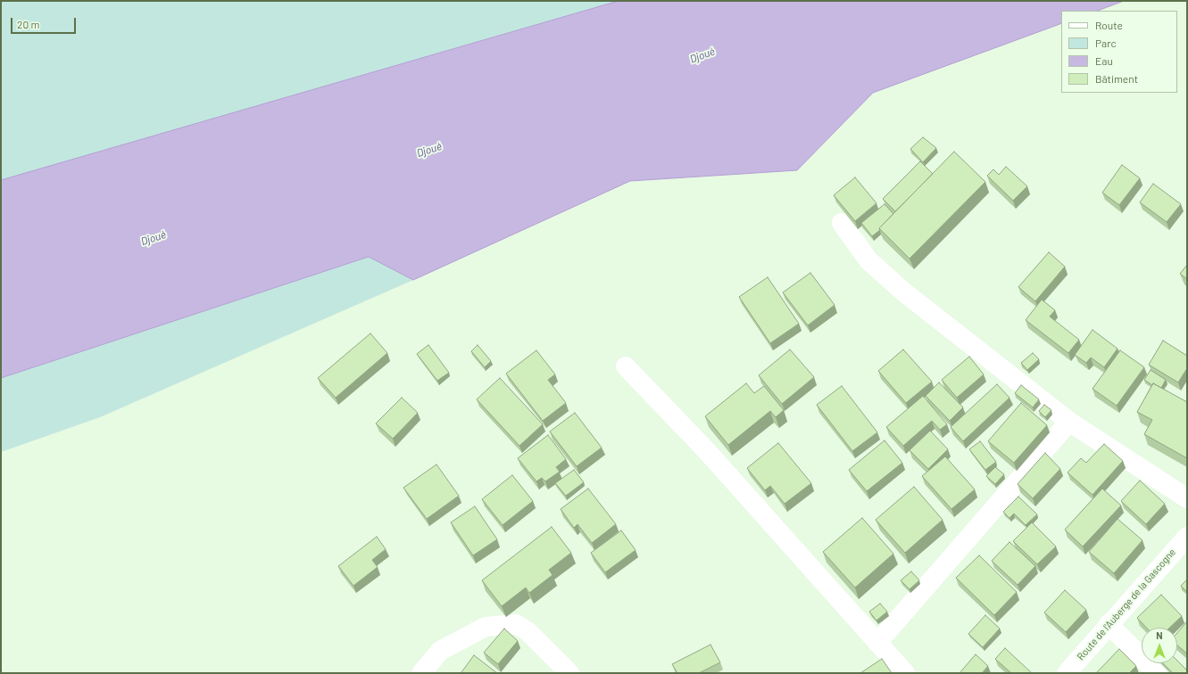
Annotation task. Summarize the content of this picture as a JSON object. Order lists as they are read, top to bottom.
{
  "streets": {
    "street": ["Route de l'Auberge de la Gascogne"]
  },
  "water": ["Djoué"],
  "legend": [
    "Route",
    "Parc",
    "Eau",
    "Bâtiment"
  ],
  "scale_bar": "20 m",
  "north": "top"
}
